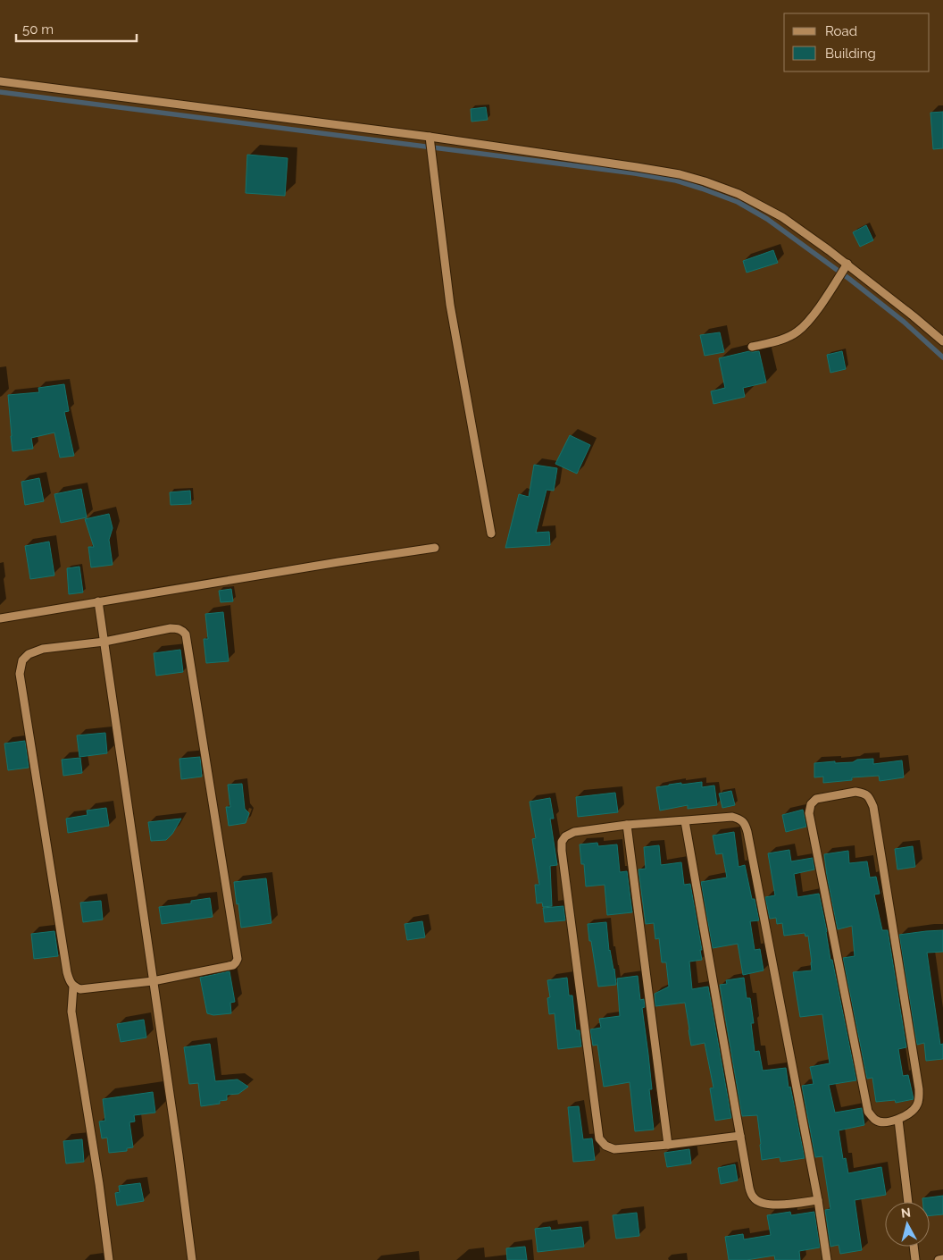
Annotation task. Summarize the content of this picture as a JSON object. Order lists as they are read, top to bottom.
{
  "legend": ["Road", "Building"],
  "scale_bar": "50 m",
  "north": "top"
}
